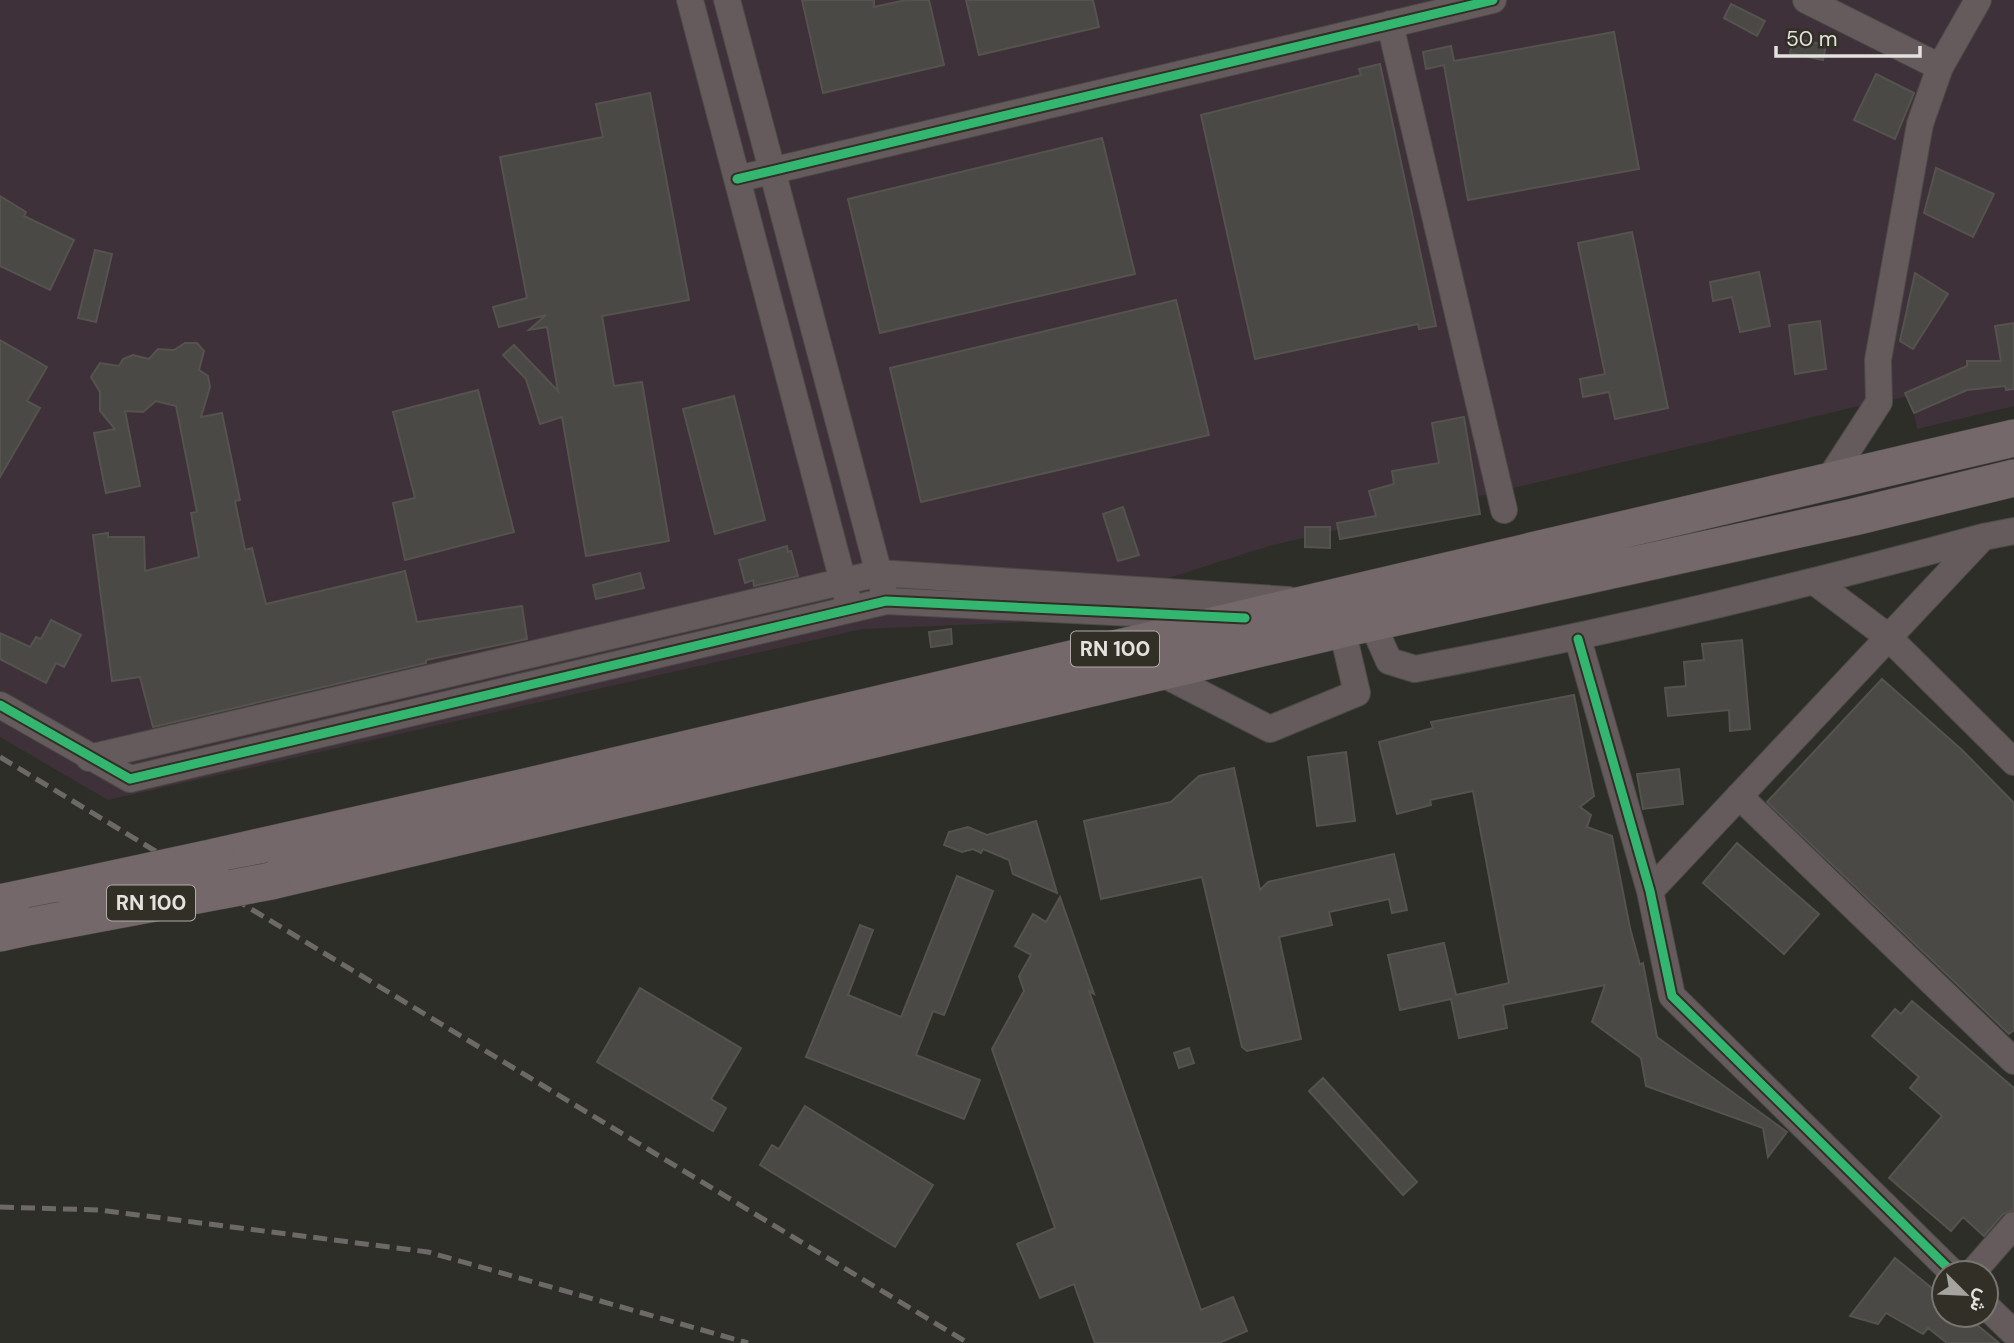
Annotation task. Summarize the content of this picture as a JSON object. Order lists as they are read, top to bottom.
{
  "streets": {
    "highway": ["RN 100"]
  },
  "scale_bar": "50 m",
  "north": "bottom right"
}
